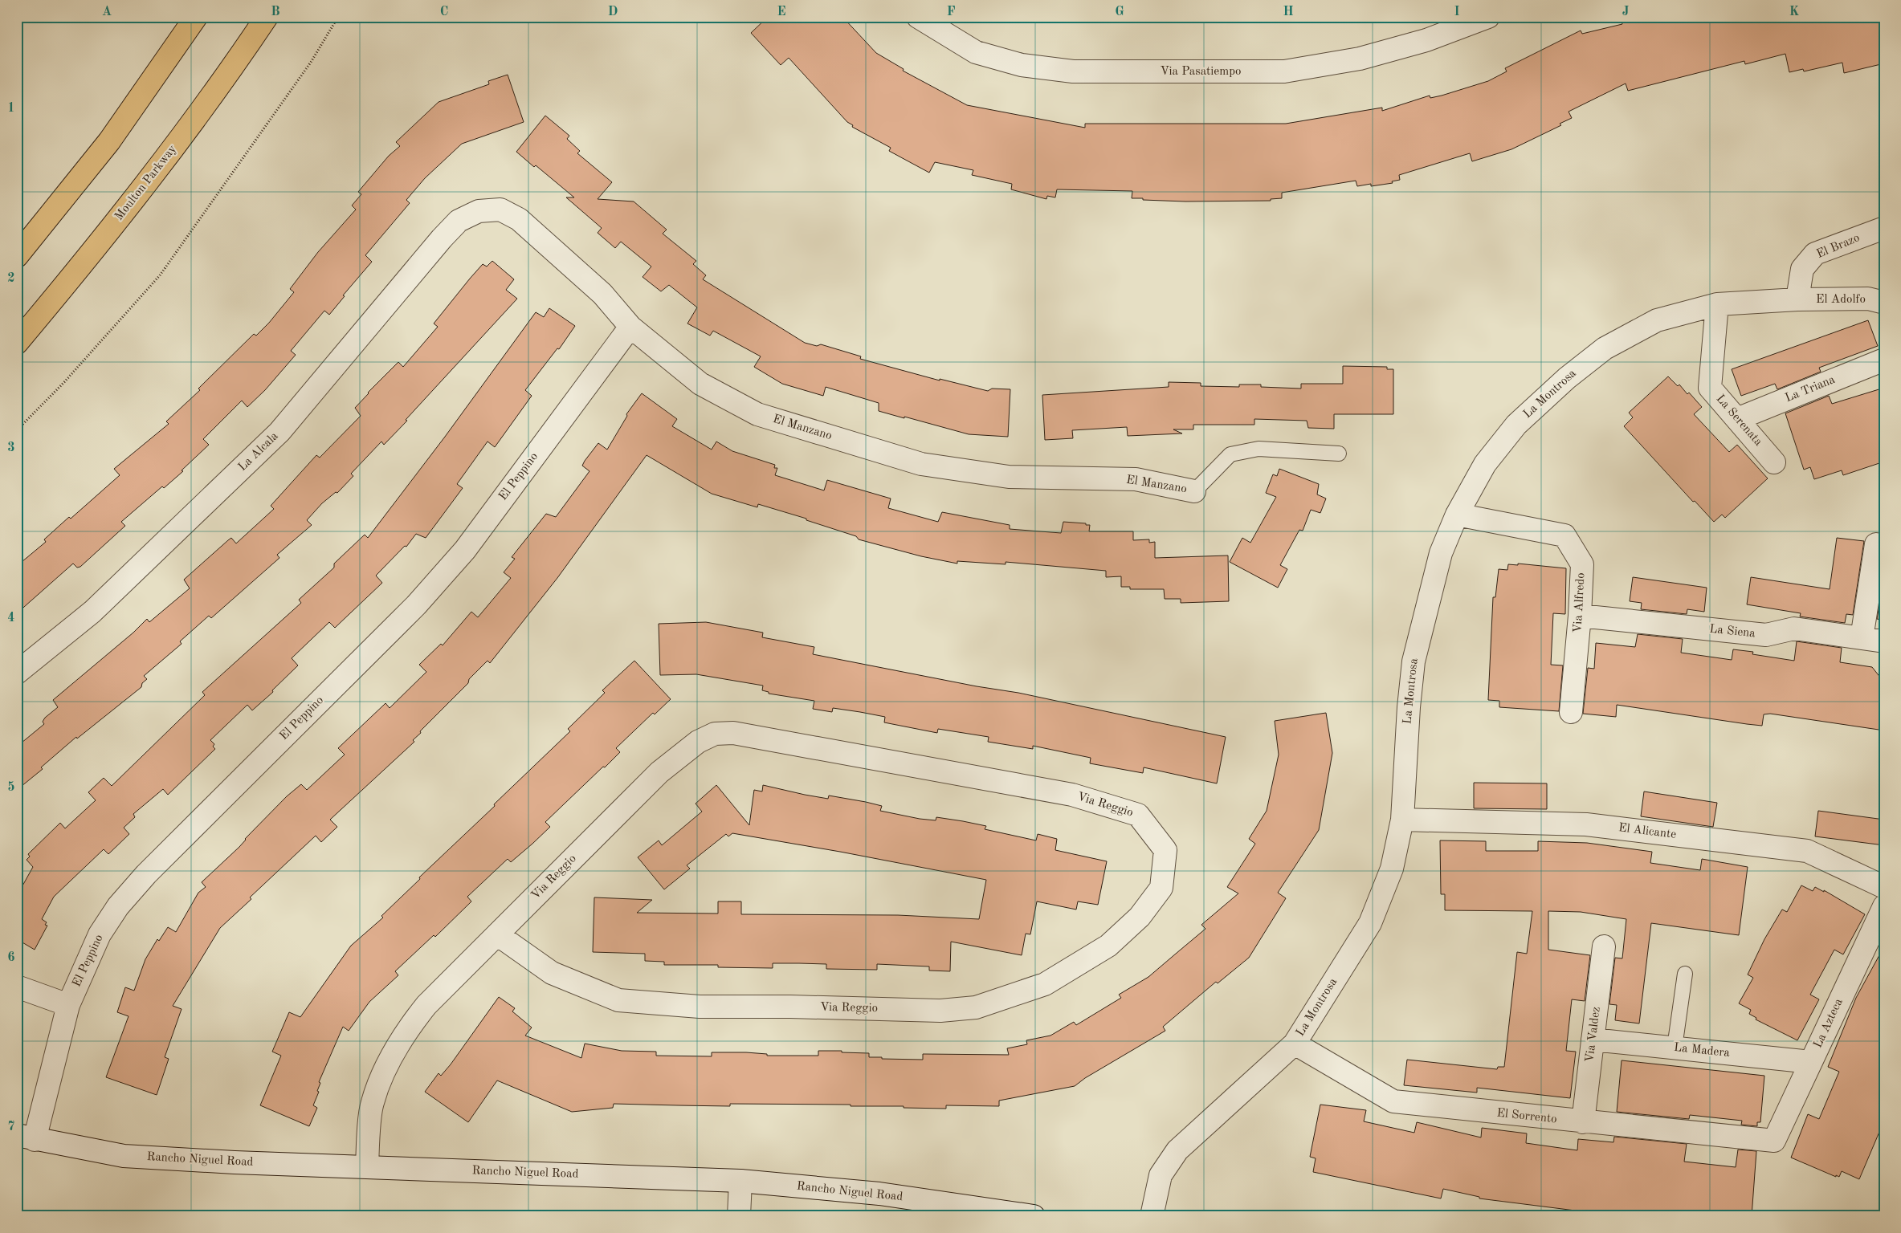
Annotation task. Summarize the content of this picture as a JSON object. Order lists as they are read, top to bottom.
{
  "streets": {
    "main road": ["Moulton Parkway"],
    "street": [
      "Via Pasatiempo",
      "El Brazo",
      "El Adolfo",
      "La Triana",
      "La Montrosa",
      "La Serenata",
      "El Manzano",
      "La Alcala",
      "El Peppino",
      "Via Alfredo",
      "La Siena",
      "Via Reggio",
      "El Alicante",
      "La Azteca",
      "Via Valdez",
      "La Madera",
      "El Sorrento",
      "Rancho Niguel Road"
    ]
  },
  "crossings": [
    ["El Brazo", "El Adolfo"],
    ["El Brazo", "La Montrosa"],
    ["El Adolfo", "La Montrosa"],
    ["La Triana", "La Serenata"],
    ["La Montrosa", "La Serenata"],
    ["La Montrosa", "Via Alfredo"],
    ["La Montrosa", "El Alicante"],
    ["La Montrosa", "El Sorrento"],
    ["El Manzano", "La Alcala"],
    ["El Manzano", "El Peppino"],
    ["El Peppino", "Rancho Niguel Road"],
    ["Via Alfredo", "La Siena"],
    ["Via Reggio", "Rancho Niguel Road"],
    ["La Azteca", "La Madera"],
    ["La Azteca", "El Sorrento"],
    ["Via Valdez", "La Madera"],
    ["Via Valdez", "El Sorrento"]
  ],
  "grid": {
    "columns": [
      "A",
      "B",
      "C",
      "D",
      "E",
      "F",
      "G",
      "H",
      "I",
      "J",
      "K"
    ],
    "rows": [
      "1",
      "2",
      "3",
      "4",
      "5",
      "6",
      "7"
    ]
  }
}
